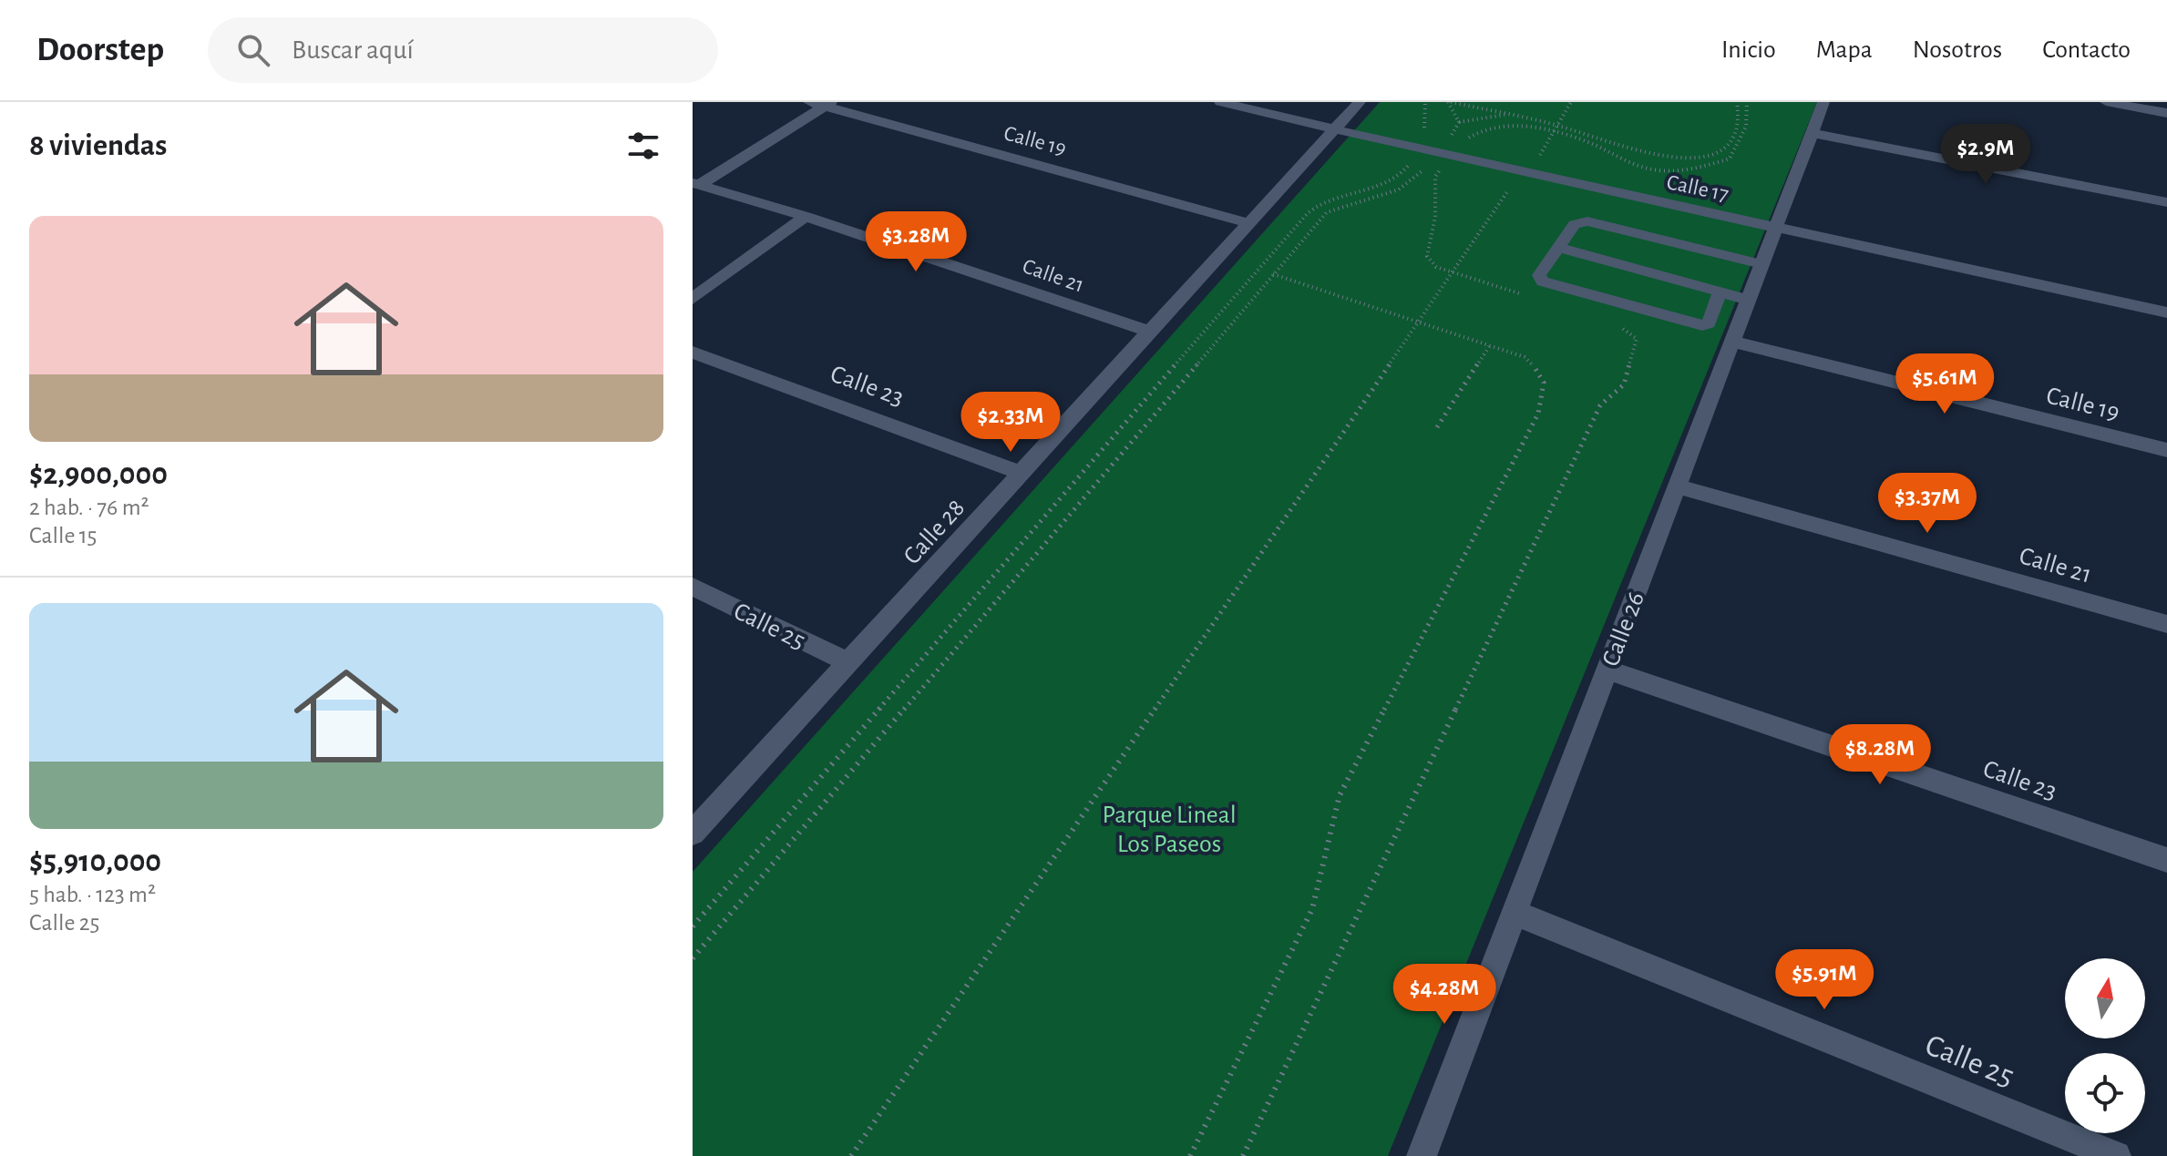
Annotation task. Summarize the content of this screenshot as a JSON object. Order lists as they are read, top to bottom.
{
  "streets": {
    "street": [
      "Calle 19",
      "Calle 17",
      "Calle 21",
      "Calle 23",
      "Calle 28",
      "Calle 25",
      "Calle 26"
    ]
  },
  "crossings": [
    ["Calle 19", "Calle 28"],
    ["Calle 19", "Calle 26"],
    ["Calle 17", "Calle 28"],
    ["Calle 17", "Calle 26"],
    ["Calle 21", "Calle 28"],
    ["Calle 21", "Calle 26"],
    ["Calle 23", "Calle 28"],
    ["Calle 23", "Calle 26"],
    ["Calle 28", "Calle 25"],
    ["Calle 25", "Calle 26"]
  ],
  "parks": ["Parque Lineal Los Paseos"],
  "north": "top",
  "page": {
    "header": "Doorstep",
    "search": "Buscar aquí",
    "nav": [
      "Inicio",
      "Mapa",
      "Nosotros",
      "Contacto"
    ],
    "heading": "8 viviendas",
    "price": [
      "$2.9M",
      "$3.28M",
      "$5.61M",
      "$2.33M",
      "$3.37M",
      "$8.28M",
      "$5.91M",
      "$4.28M"
    ],
    "list": [
      {
        "name": "$2,900,000",
        "note": "2 hab. · 76 m² · Calle 15"
      },
      {
        "name": "$5,910,000",
        "note": "5 hab. · 123 m² · Calle 25"
      }
    ]
  }
}
